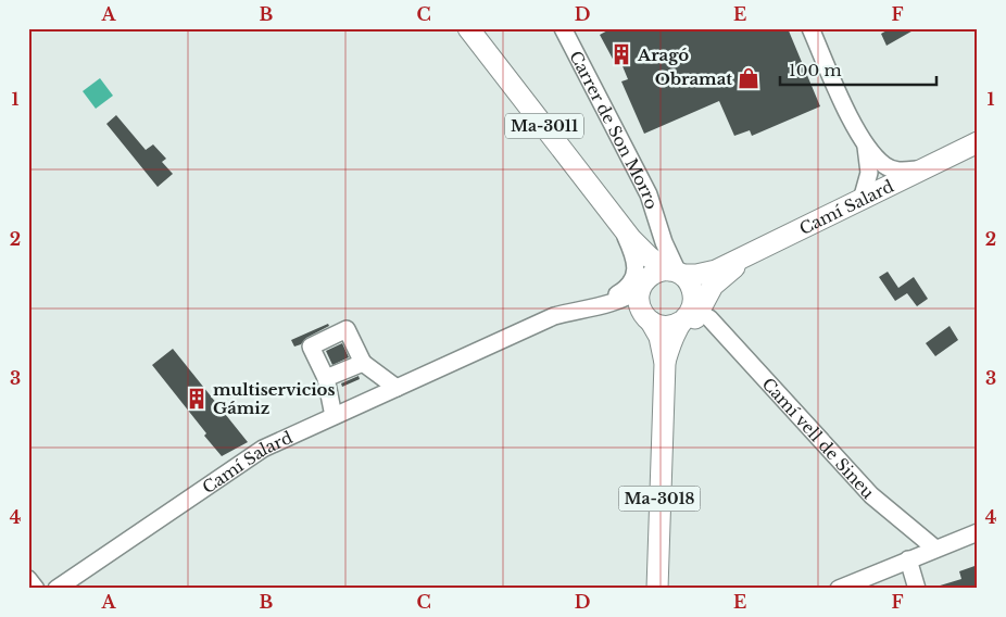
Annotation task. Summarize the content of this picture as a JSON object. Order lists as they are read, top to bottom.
{
  "streets": {
    "main road": ["Ma-3011", "Camí Salard", "Ma-3018"],
    "street": ["Carrer de Son Morro", "Camí vell de Sineu"]
  },
  "crossings": [
    ["Ma-3011", "Carrer de Son Morro"],
    ["Ma-3011", "Camí Salard"],
    ["Ma-3011", "Ma-3018"],
    ["Carrer de Son Morro", "Camí Salard"],
    ["Carrer de Son Morro", "Ma-3018"],
    ["Camí Salard", "Ma-3018"]
  ],
  "places": {
    "building": ["Aragó", "multiservicios Gámiz"],
    "shop": ["Obramat"]
  },
  "scale_bar": "100 m",
  "grid": {
    "columns": [
      "A",
      "B",
      "C",
      "D",
      "E",
      "F"
    ],
    "rows": [
      "1",
      "2",
      "3",
      "4"
    ]
  }
}
